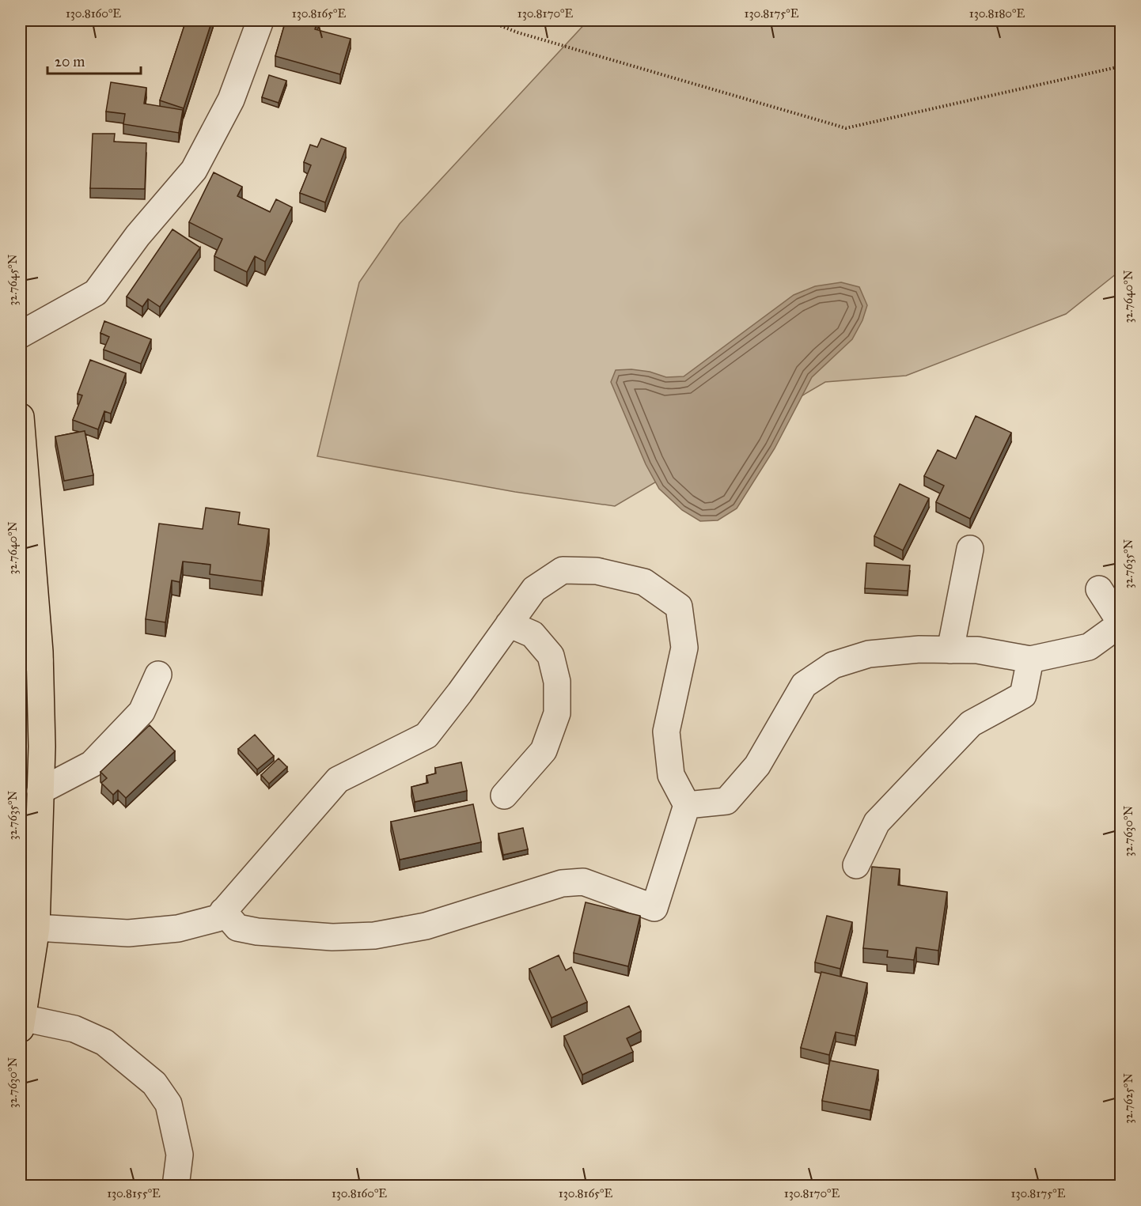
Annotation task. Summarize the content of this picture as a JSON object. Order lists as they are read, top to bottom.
{
  "scale_bar": "20 m",
  "coordinates": [
    "130.8160°E",
    "130.8165°E",
    "130.8170°E",
    "130.8175°E",
    "130.8180°E",
    "32.7645°N",
    "32.7640°N",
    "32.7635°N",
    "32.7630°N",
    "32.7625°N",
    "130.8155°E"
  ]
}
